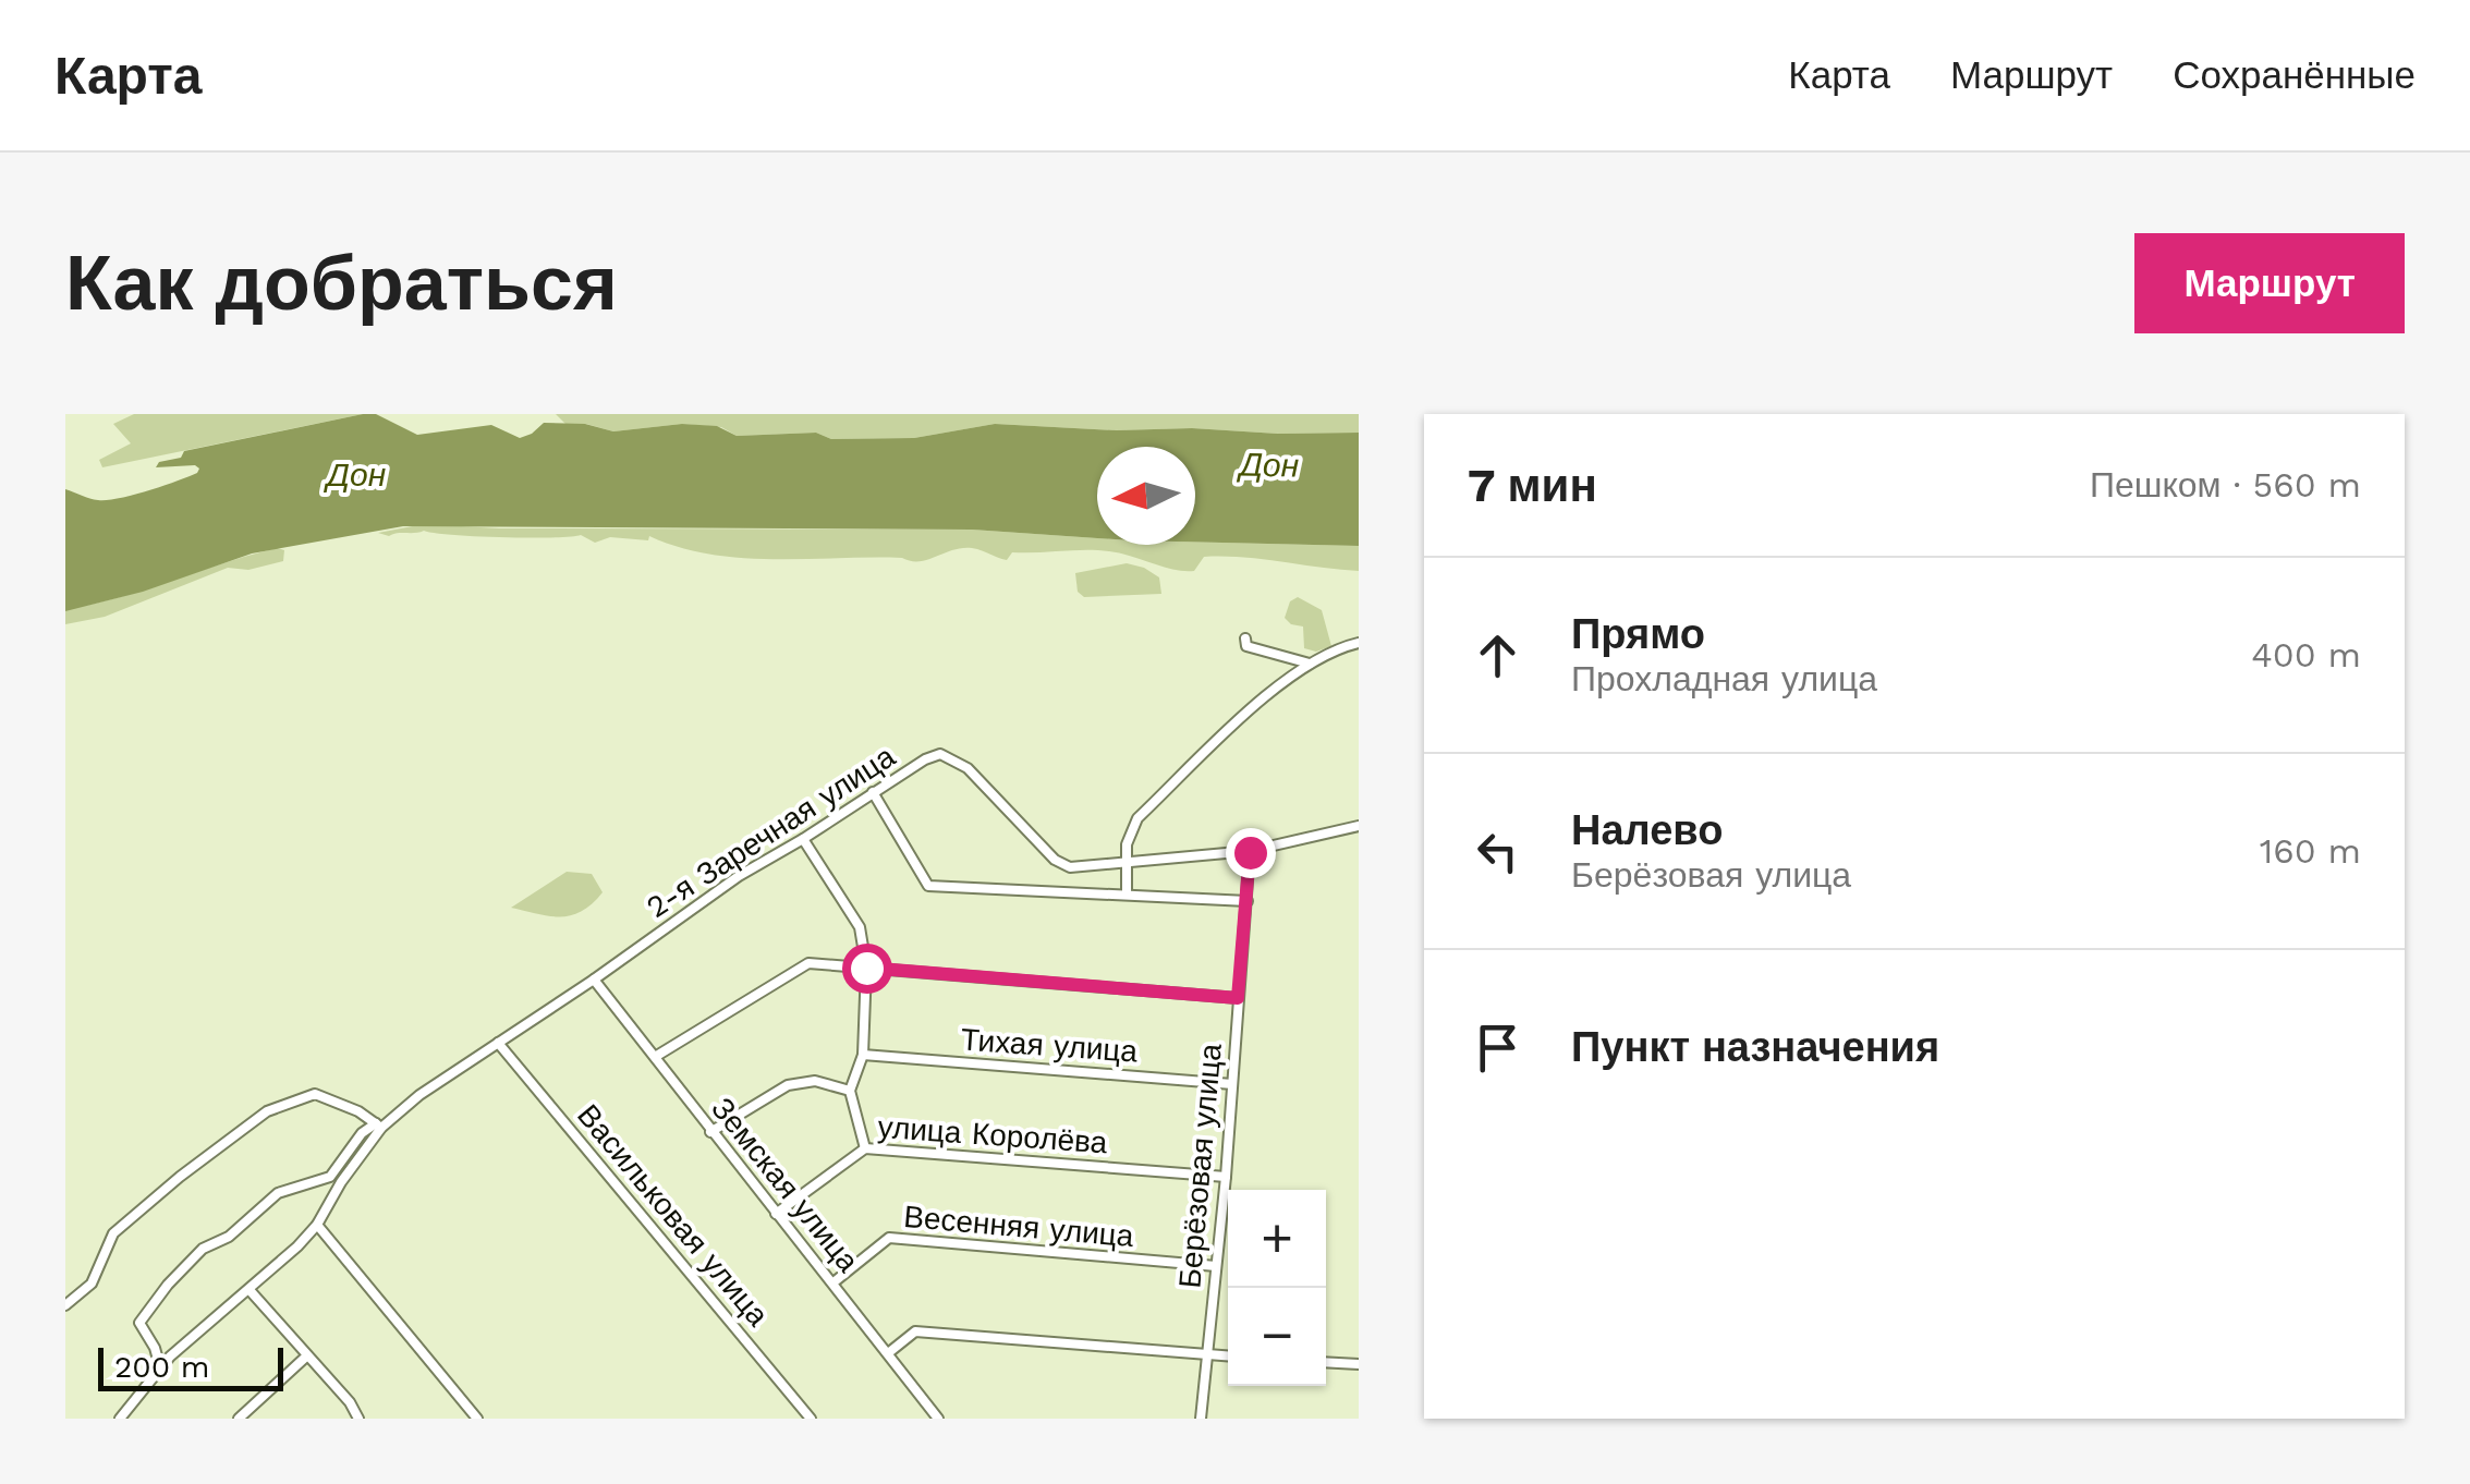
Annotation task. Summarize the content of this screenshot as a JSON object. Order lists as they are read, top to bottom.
{
  "streets": {
    "street": [
      "2-я Заречная улица",
      "Тихая улица",
      "улица Королёва",
      "Берёзовая улица",
      "Земская улица",
      "Васильковая улица",
      "Весенняя улица"
    ]
  },
  "crossings": [
    ["2-я Заречная улица", "Берёзовая улица"],
    ["2-я Заречная улица", "Земская улица"],
    ["2-я Заречная улица", "Васильковая улица"],
    ["Тихая улица", "Берёзовая улица"],
    ["улица Королёва", "Берёзовая улица"],
    ["улица Королёва", "Земская улица"],
    ["Берёзовая улица", "Весенняя улица"],
    ["Земская улица", "Весенняя улица"]
  ],
  "water": ["Дон"],
  "scale_bar": "200 m",
  "north": "left",
  "page": {
    "header": "Карта",
    "nav": ["Карта", "Маршрут", "Сохранённые"],
    "buttons": "Маршрут",
    "title": "Как добраться",
    "heading": ["7 мин", "Пешком · 560 m"],
    "list": [
      ["Прямо", "Прохладная улица", "400 m"],
      ["Налево", "Берёзовая улица", "160 m"],
      "Пункт назначения"
    ],
    "map_buttons": ["+", "−"],
    "scale": "200 m"
  }
}
